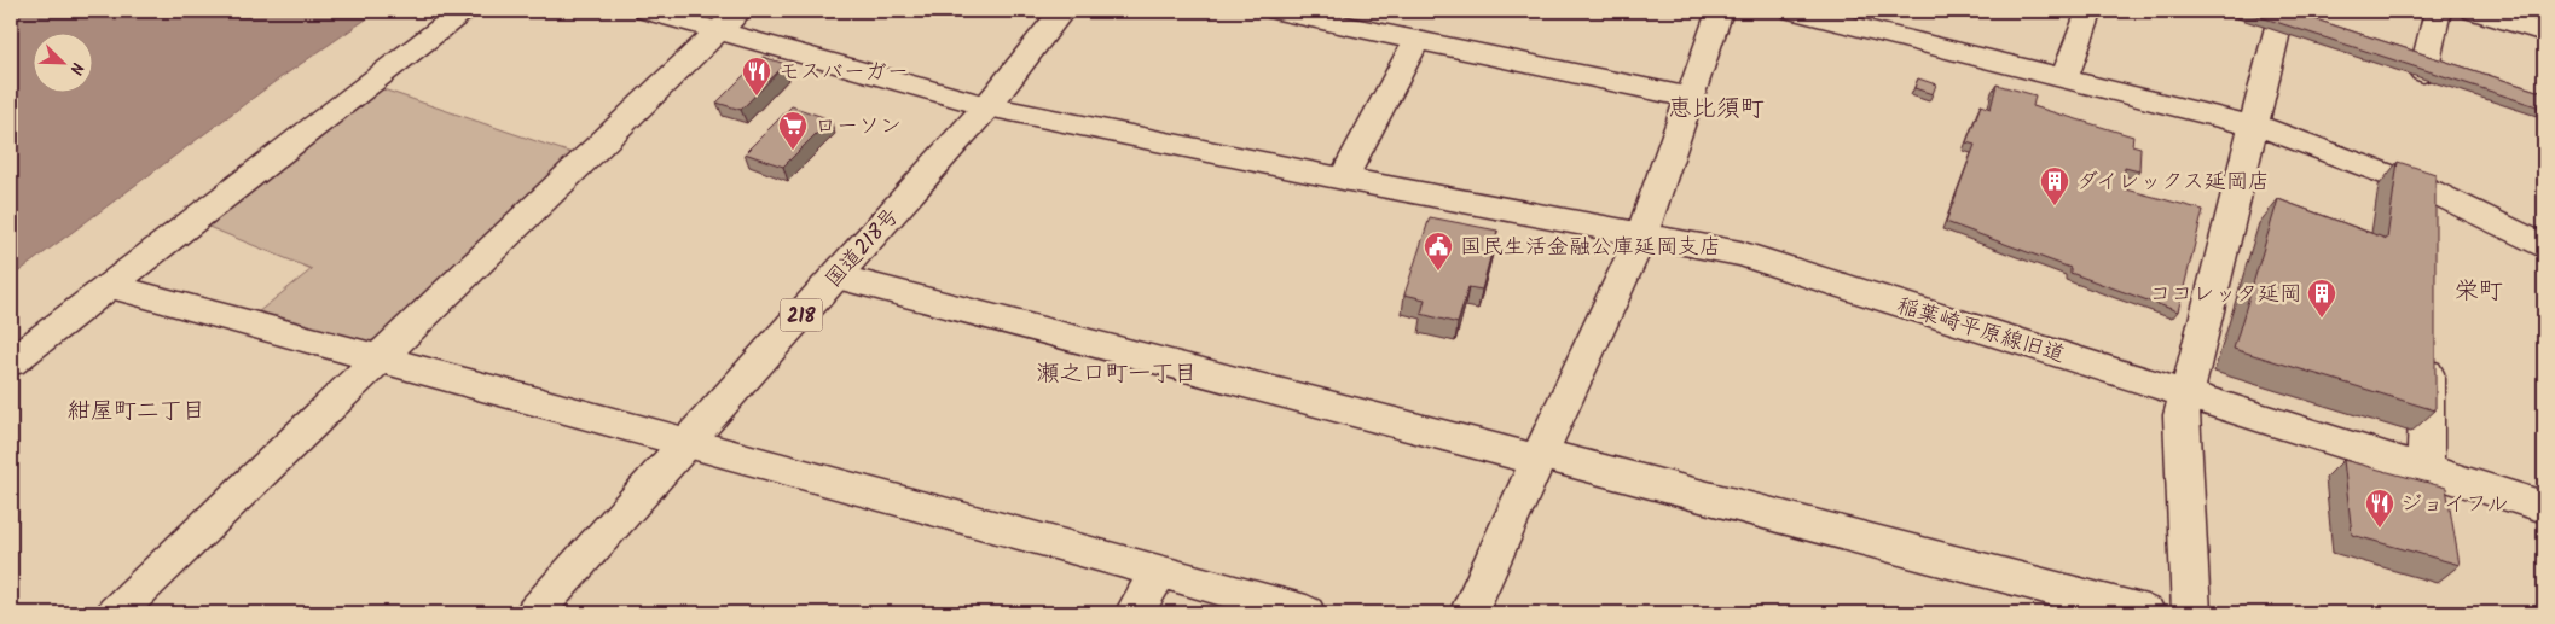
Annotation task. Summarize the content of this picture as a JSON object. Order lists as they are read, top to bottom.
{
  "streets": {
    "main road": ["国道218号", "218", "稲葉崎平原線旧道"]
  },
  "crossings": [
    ["国道218号", "稲葉崎平原線旧道"]
  ],
  "districts": [
    "恵比須町",
    "栄町",
    "瀬之口町一丁目",
    "紺屋町二丁目"
  ],
  "places": {
    "restaurant": ["モスバーガー", "ジョイフル"],
    "supermarket": ["ローソン"],
    "building": ["ダイレックス延岡店", "ココレッタ延岡"],
    "public building": ["国民生活金融公庫延岡支店"]
  },
  "north": "bottom right"
}
